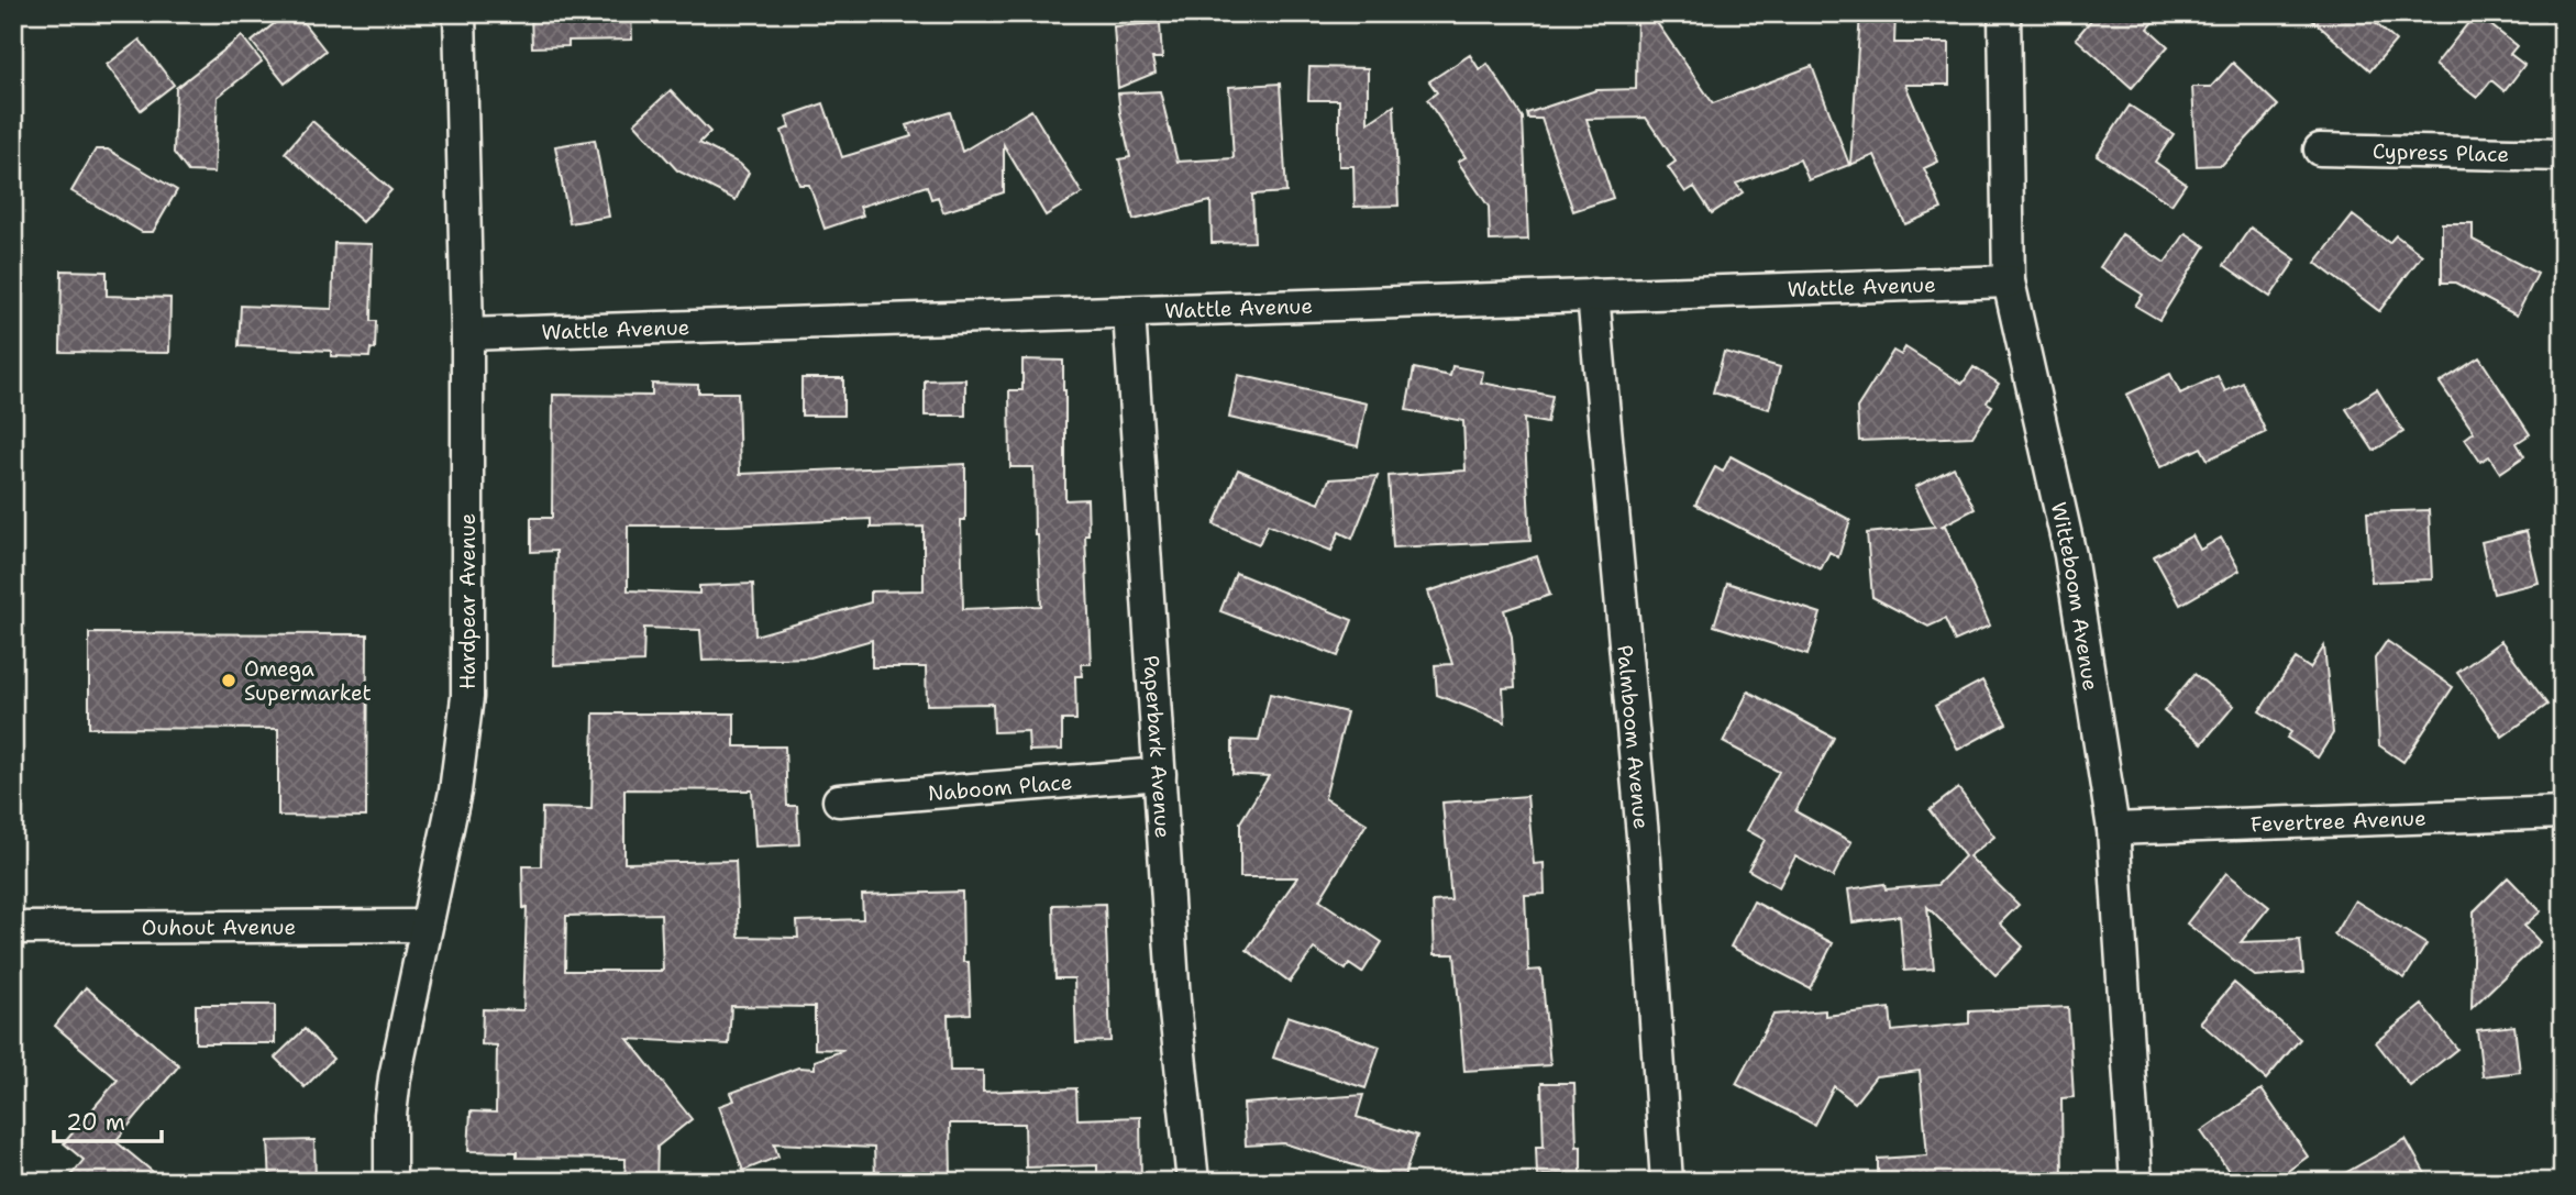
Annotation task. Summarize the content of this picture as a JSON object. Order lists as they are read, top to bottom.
{
  "streets": {
    "street": [
      "Cypress Place",
      "Wattle Avenue",
      "Witteboom Avenue",
      "Hardpear Avenue",
      "Palmboom Avenue",
      "Paperbark Avenue",
      "Naboom Place",
      "Fevertree Avenue",
      "Ouhout Avenue"
    ]
  },
  "crossings": [
    ["Wattle Avenue", "Witteboom Avenue"],
    ["Wattle Avenue", "Hardpear Avenue"],
    ["Wattle Avenue", "Palmboom Avenue"],
    ["Wattle Avenue", "Paperbark Avenue"],
    ["Witteboom Avenue", "Fevertree Avenue"],
    ["Hardpear Avenue", "Ouhout Avenue"],
    ["Paperbark Avenue", "Naboom Place"]
  ],
  "places": ["Omega Supermarket"],
  "scale_bar": "20 m"
}
